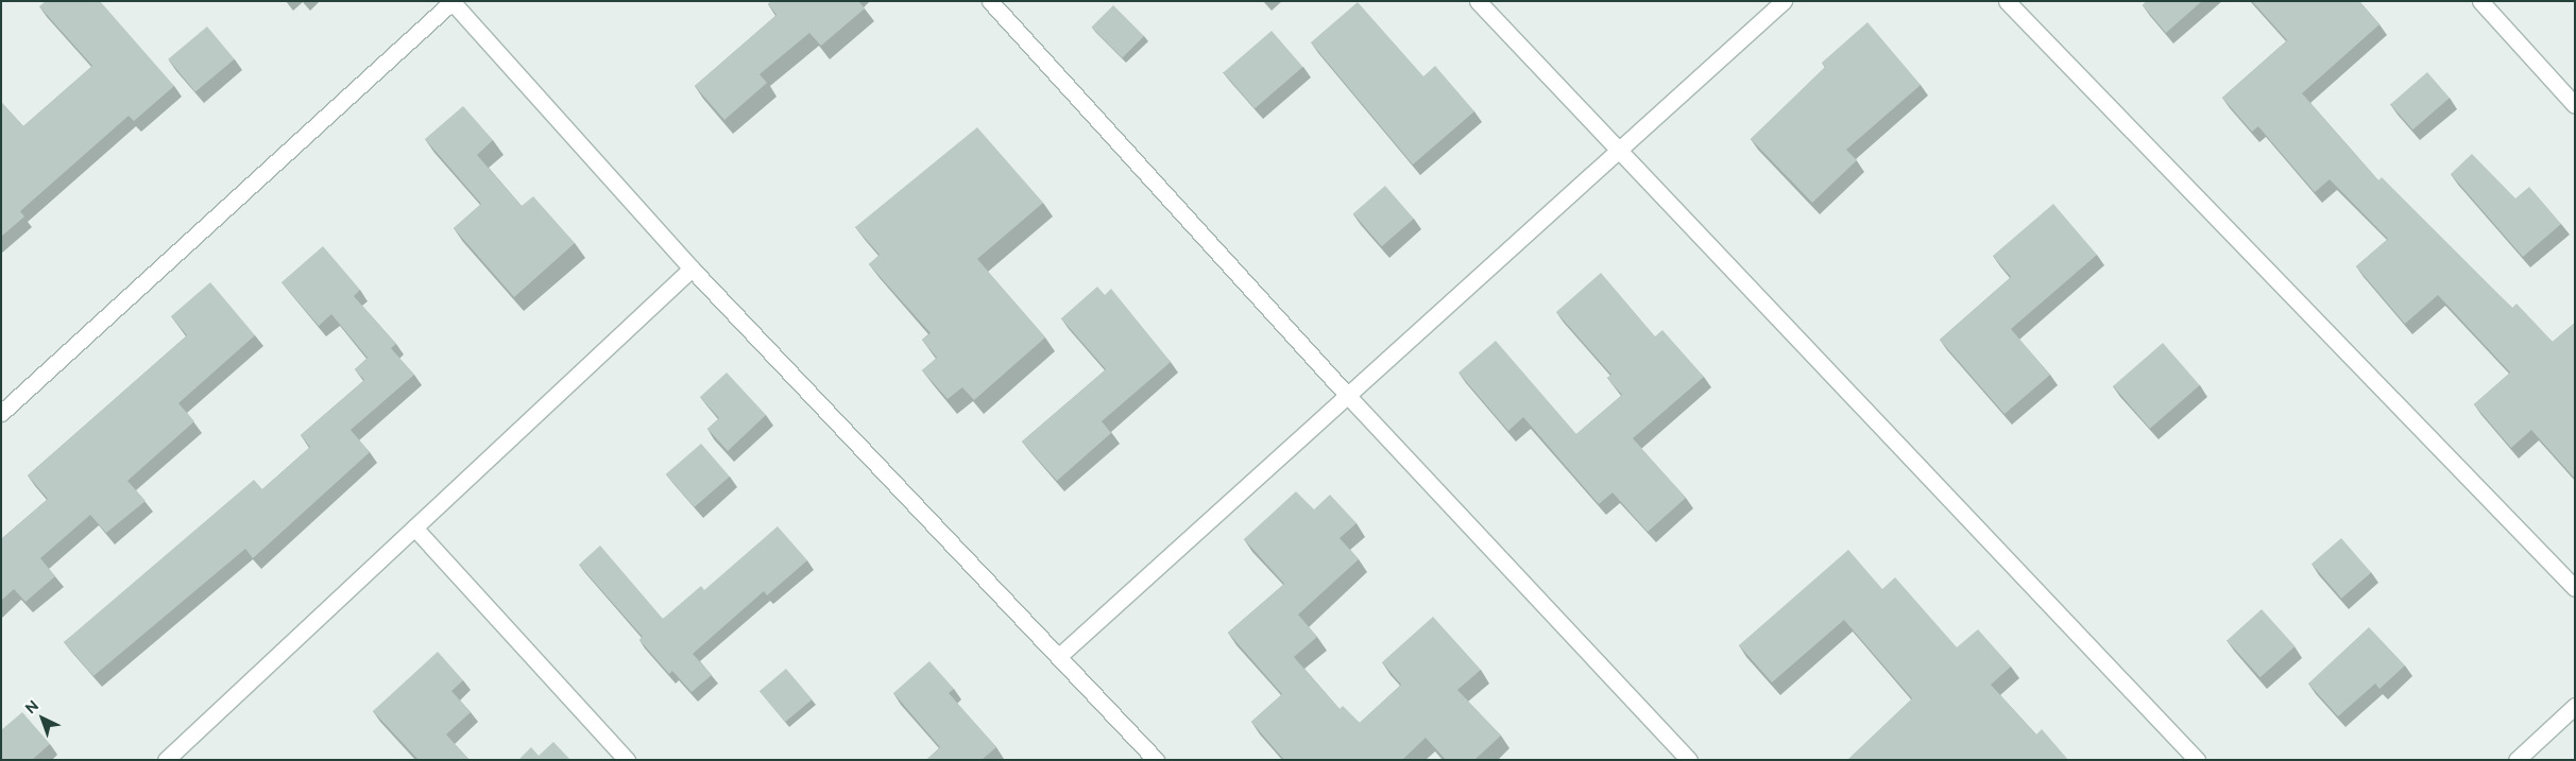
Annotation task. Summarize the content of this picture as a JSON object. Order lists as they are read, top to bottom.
{
  "north": "top left"
}
